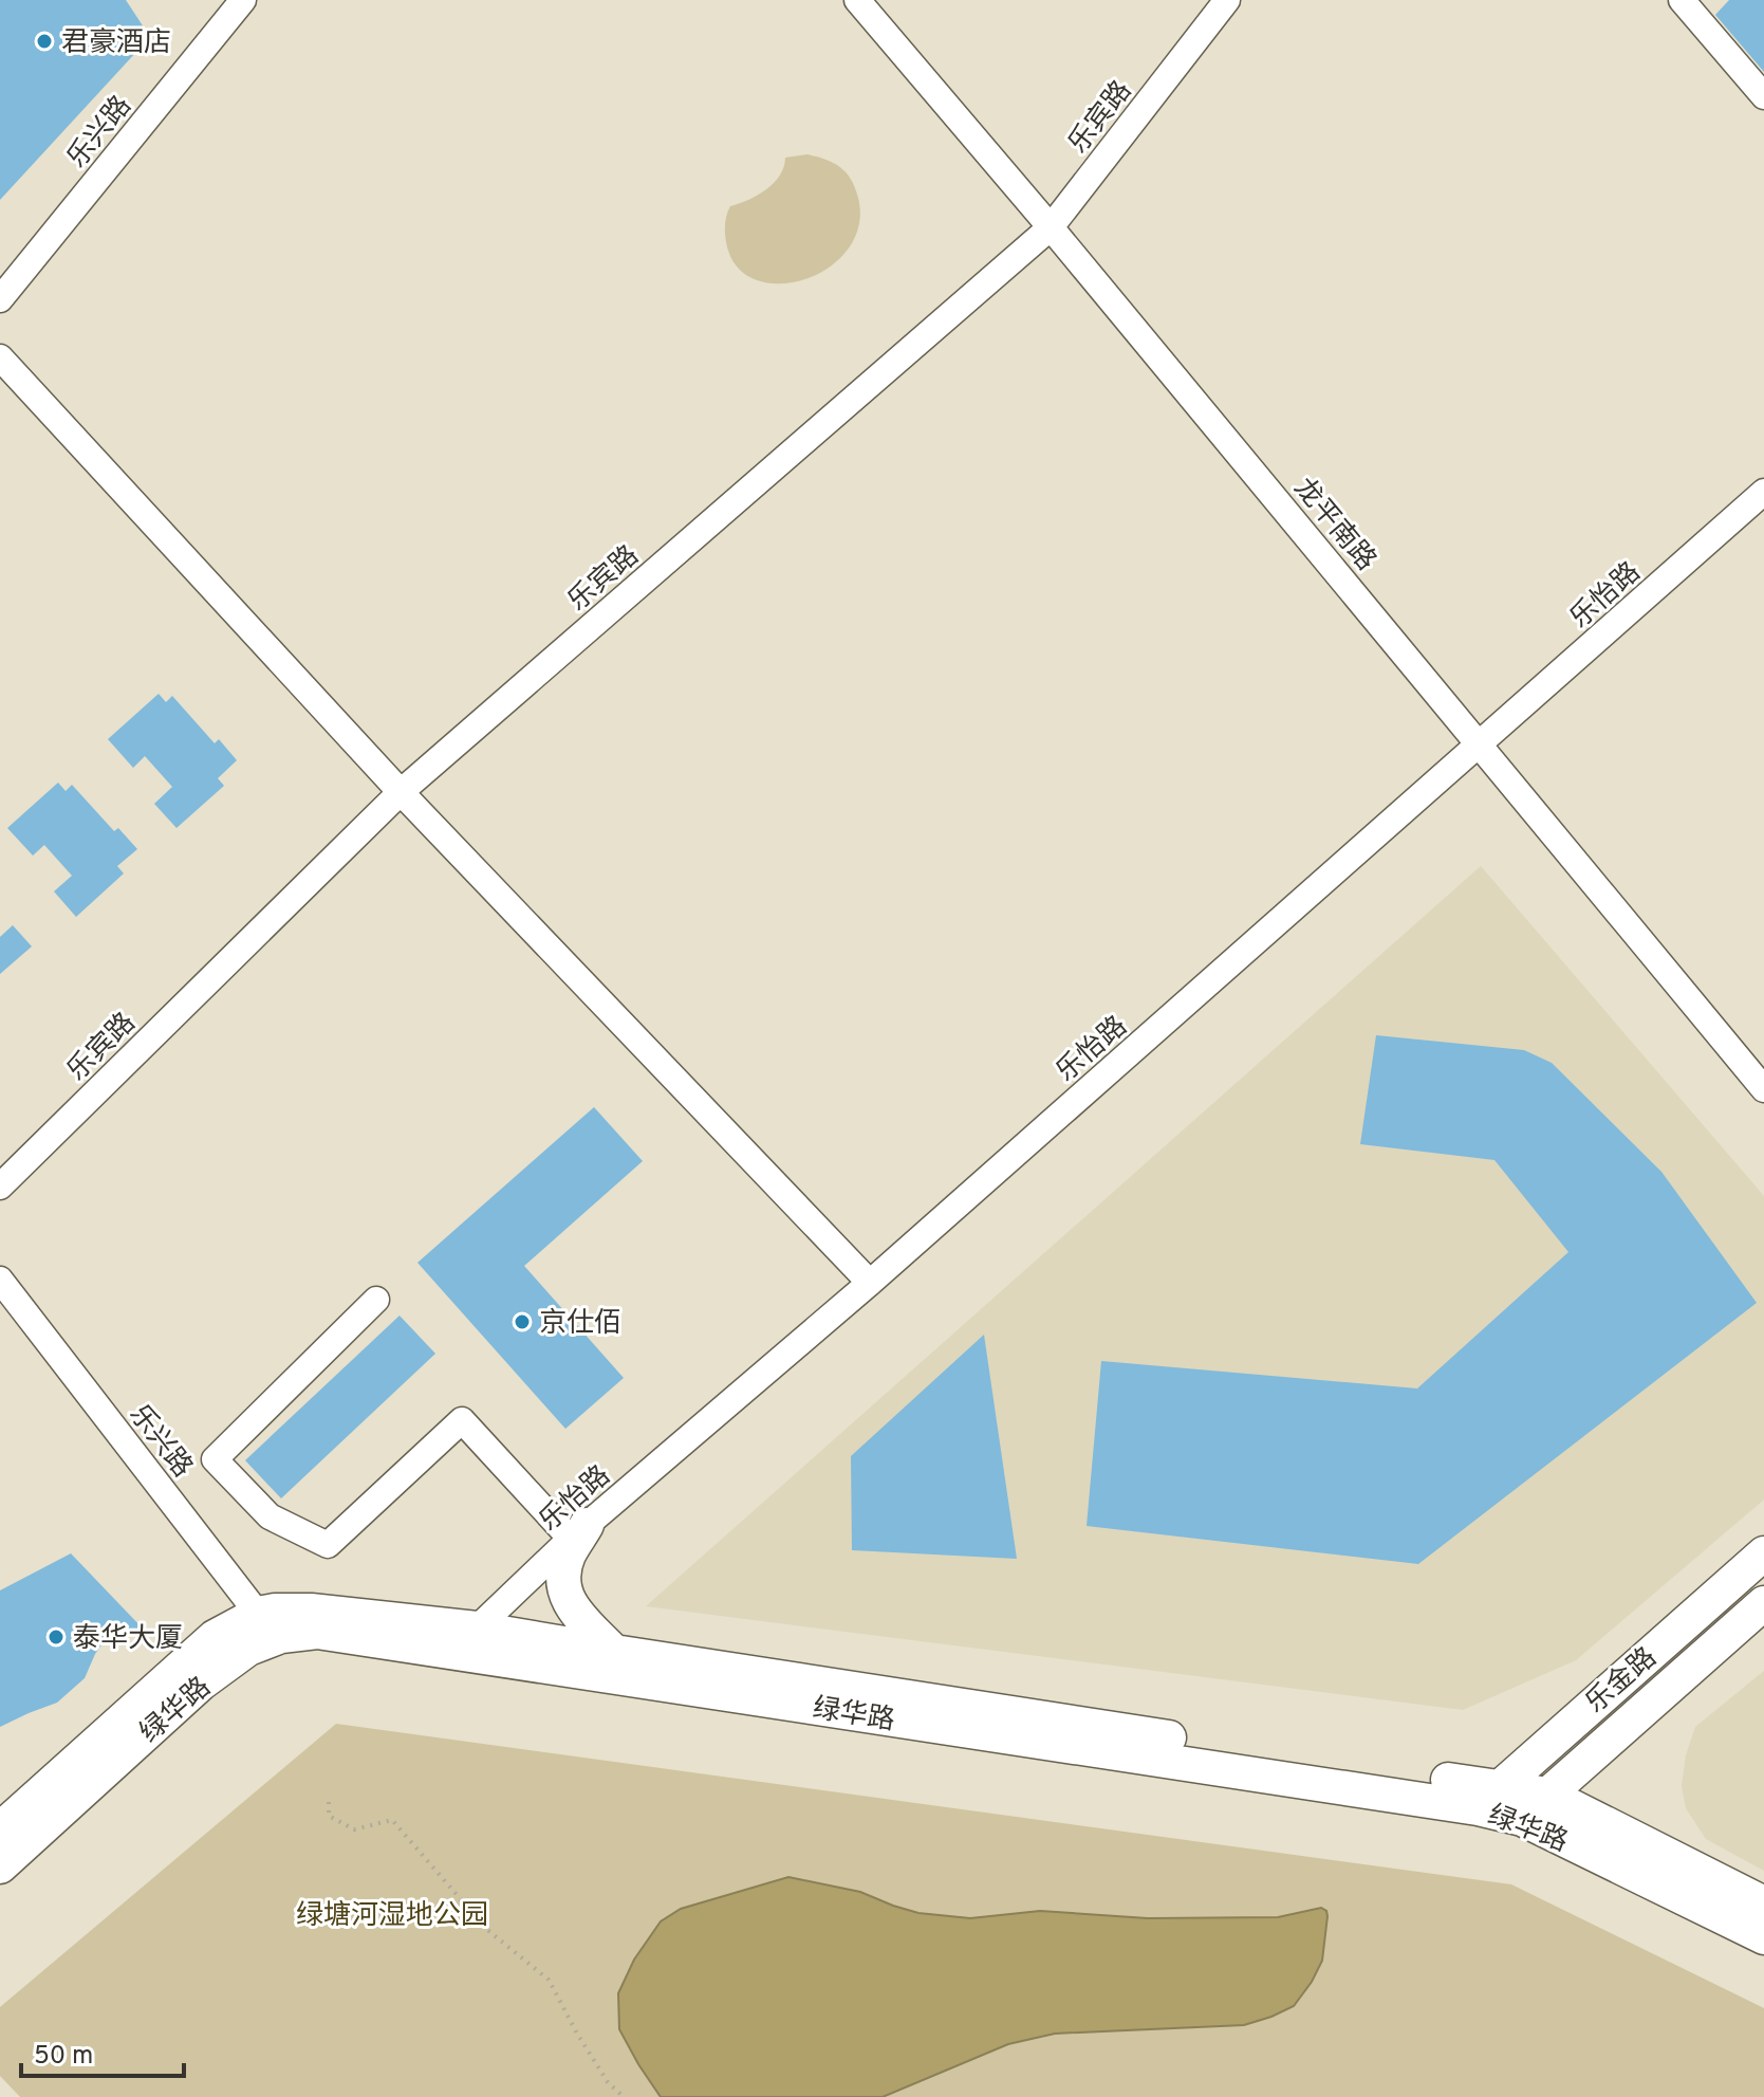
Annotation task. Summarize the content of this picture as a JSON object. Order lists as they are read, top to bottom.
{
  "streets": {
    "main road": ["乐金路", "绿华路"],
    "street": [
      "乐宾路",
      "乐兴路",
      "龙平南路",
      "乐怡路"
    ]
  },
  "crossings": [
    ["乐宾路", "龙平南路"],
    ["乐兴路", "绿华路"],
    ["龙平南路", "乐怡路"],
    ["乐怡路", "绿华路"],
    ["乐金路", "绿华路"]
  ],
  "parks": ["绿塘河湿地公园"],
  "places": ["君豪酒店", "京仕佰", "泰华大厦"],
  "scale_bar": "50 m"
}
